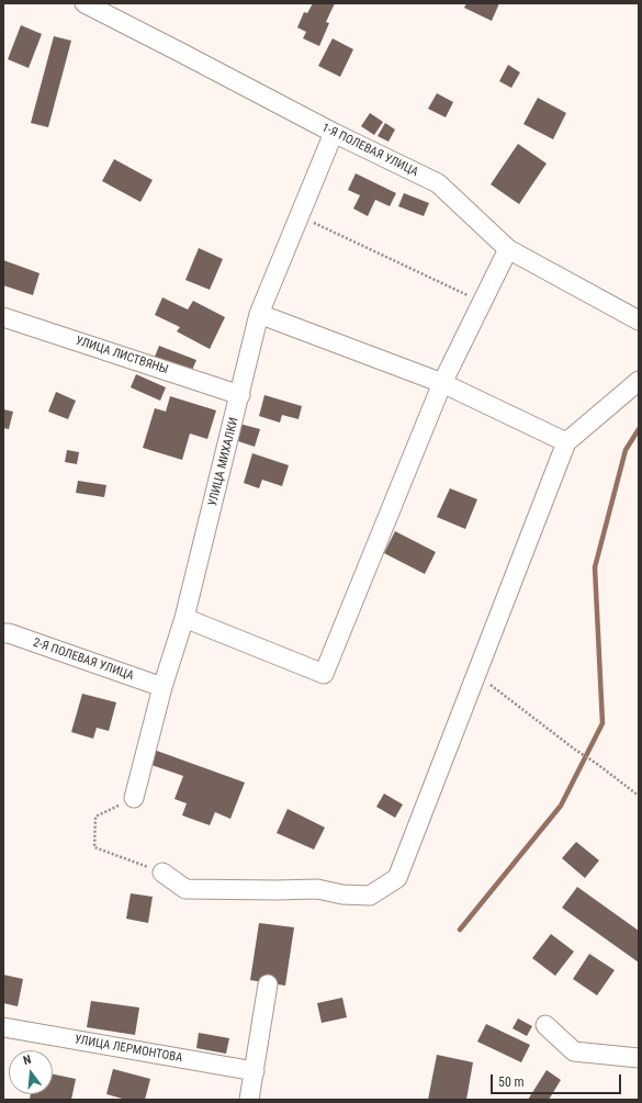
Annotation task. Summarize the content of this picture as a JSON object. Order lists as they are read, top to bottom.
{
  "streets": {
    "street": [
      "1-Я ПОЛЕВАЯ УЛИЦА",
      "УЛИЦА ЛИСТВЯНЫ",
      "УЛИЦА МИХАЛКИ",
      "2-Я ПОЛЕВАЯ УЛИЦА",
      "УЛИЦА ЛЕРМОНТОВА"
    ]
  },
  "crossings": [
    ["1-Я ПОЛЕВАЯ УЛИЦА", "УЛИЦА МИХАЛКИ"],
    ["УЛИЦА ЛИСТВЯНЫ", "УЛИЦА МИХАЛКИ"],
    ["УЛИЦА МИХАЛКИ", "2-Я ПОЛЕВАЯ УЛИЦА"]
  ],
  "scale_bar": "50 m",
  "north": "top"
}
